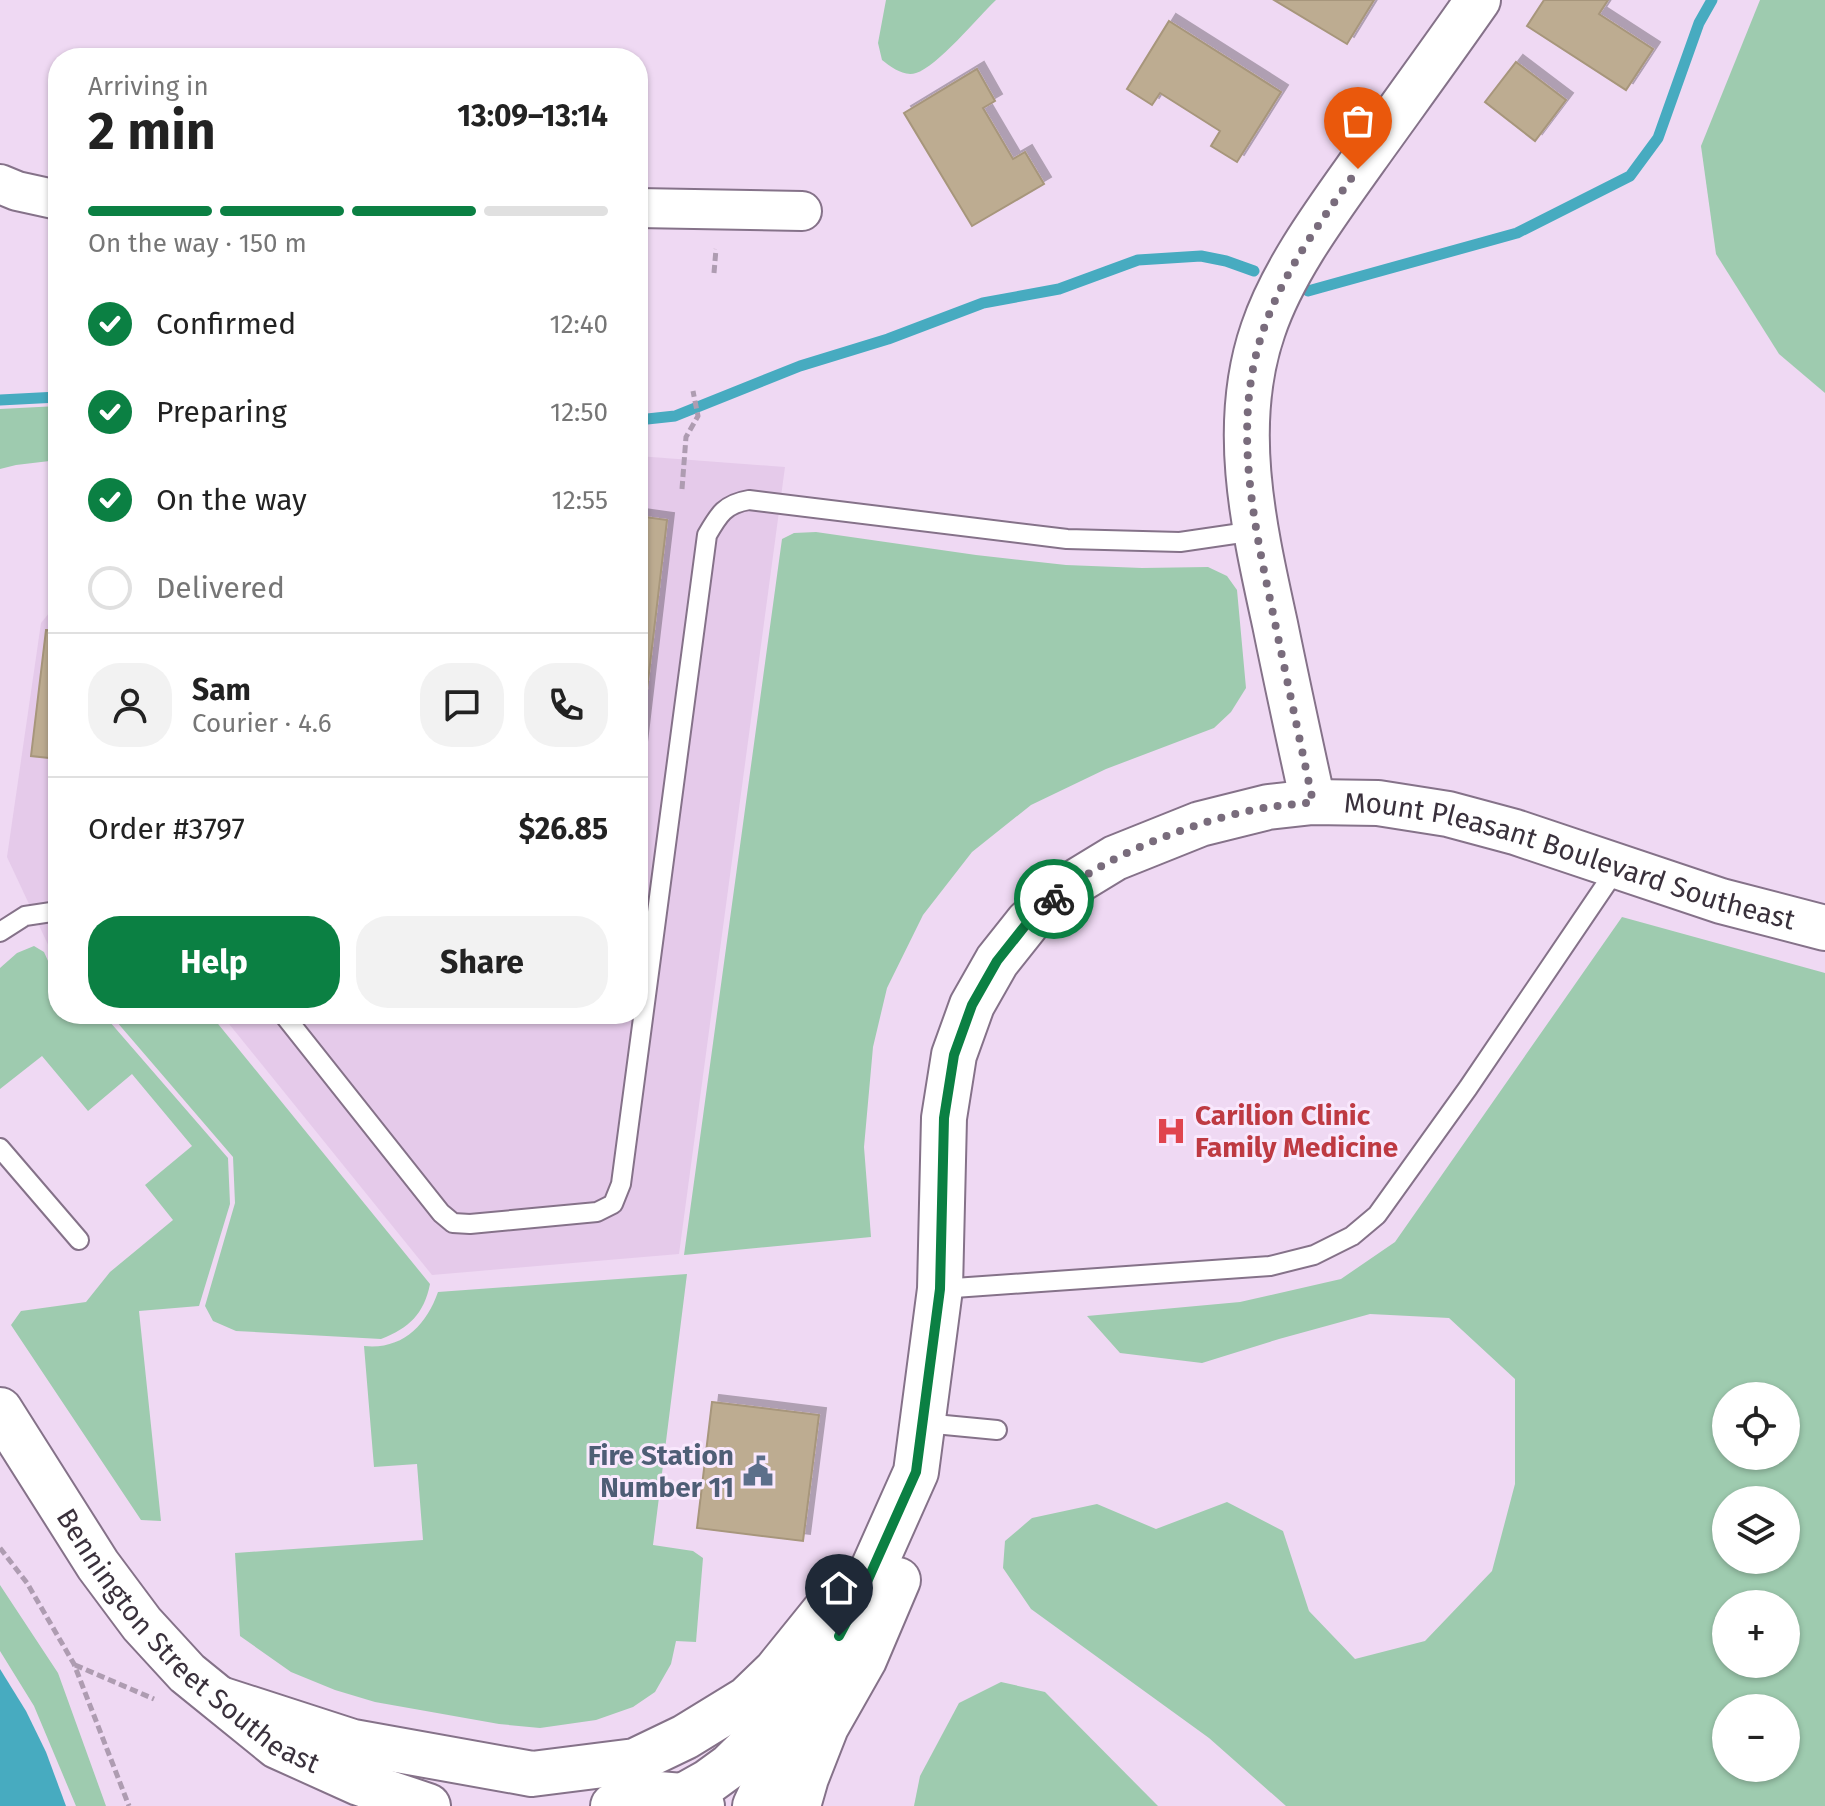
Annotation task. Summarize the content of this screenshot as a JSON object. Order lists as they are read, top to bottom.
{
  "streets": {
    "main road": ["Mount Pleasant Boulevard Southeast", "Bennington Street Southeast"]
  },
  "places": {
    "hospital": ["Carilion Clinic Family Medicine"],
    "public building": ["Fire Station Number 11"]
  },
  "page": {
    "heading": ["2 min", "Arriving in", "13:09–13:14"],
    "panel": [
      "Sam",
      "Courier · 4.6",
      "Order #3797",
      "$26.85"
    ],
    "bar": "On the way · 150 m",
    "list": [
      ["Confirmed", "12:40"],
      ["Preparing", "12:50"],
      ["On the way", "12:55"],
      "Delivered"
    ],
    "buttons": ["Help", "Share"],
    "map_buttons": ["+", "−"]
  }
}
